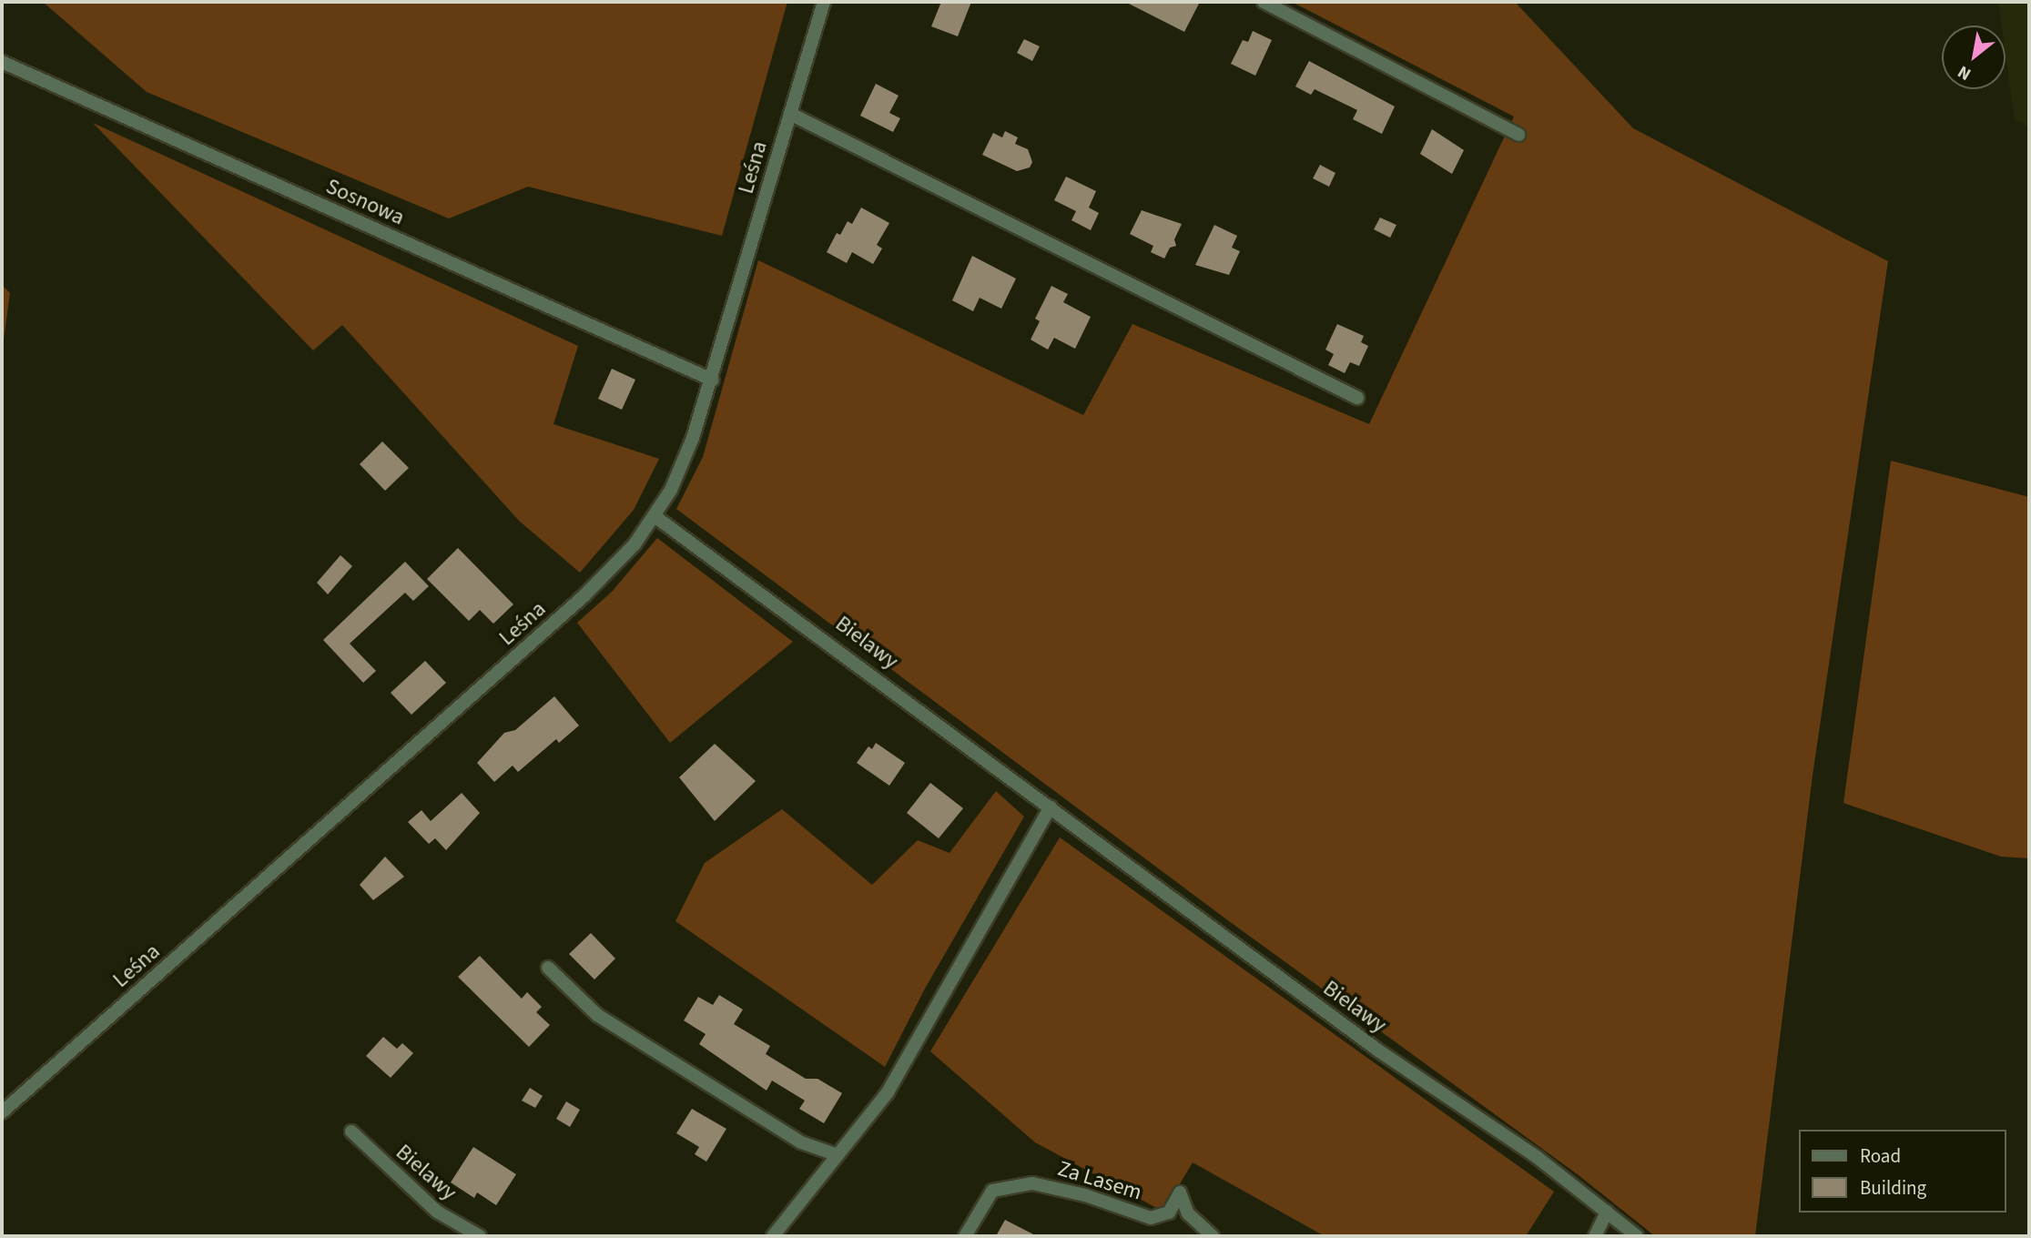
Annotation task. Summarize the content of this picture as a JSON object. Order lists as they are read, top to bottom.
{
  "streets": {
    "street": [
      "Leśna",
      "Sosnowa",
      "Bielawy",
      "Za Lasem"
    ]
  },
  "crossings": [
    ["Leśna", "Sosnowa"],
    ["Leśna", "Bielawy"]
  ],
  "legend": ["Road", "Building"],
  "north": "bottom left"
}
